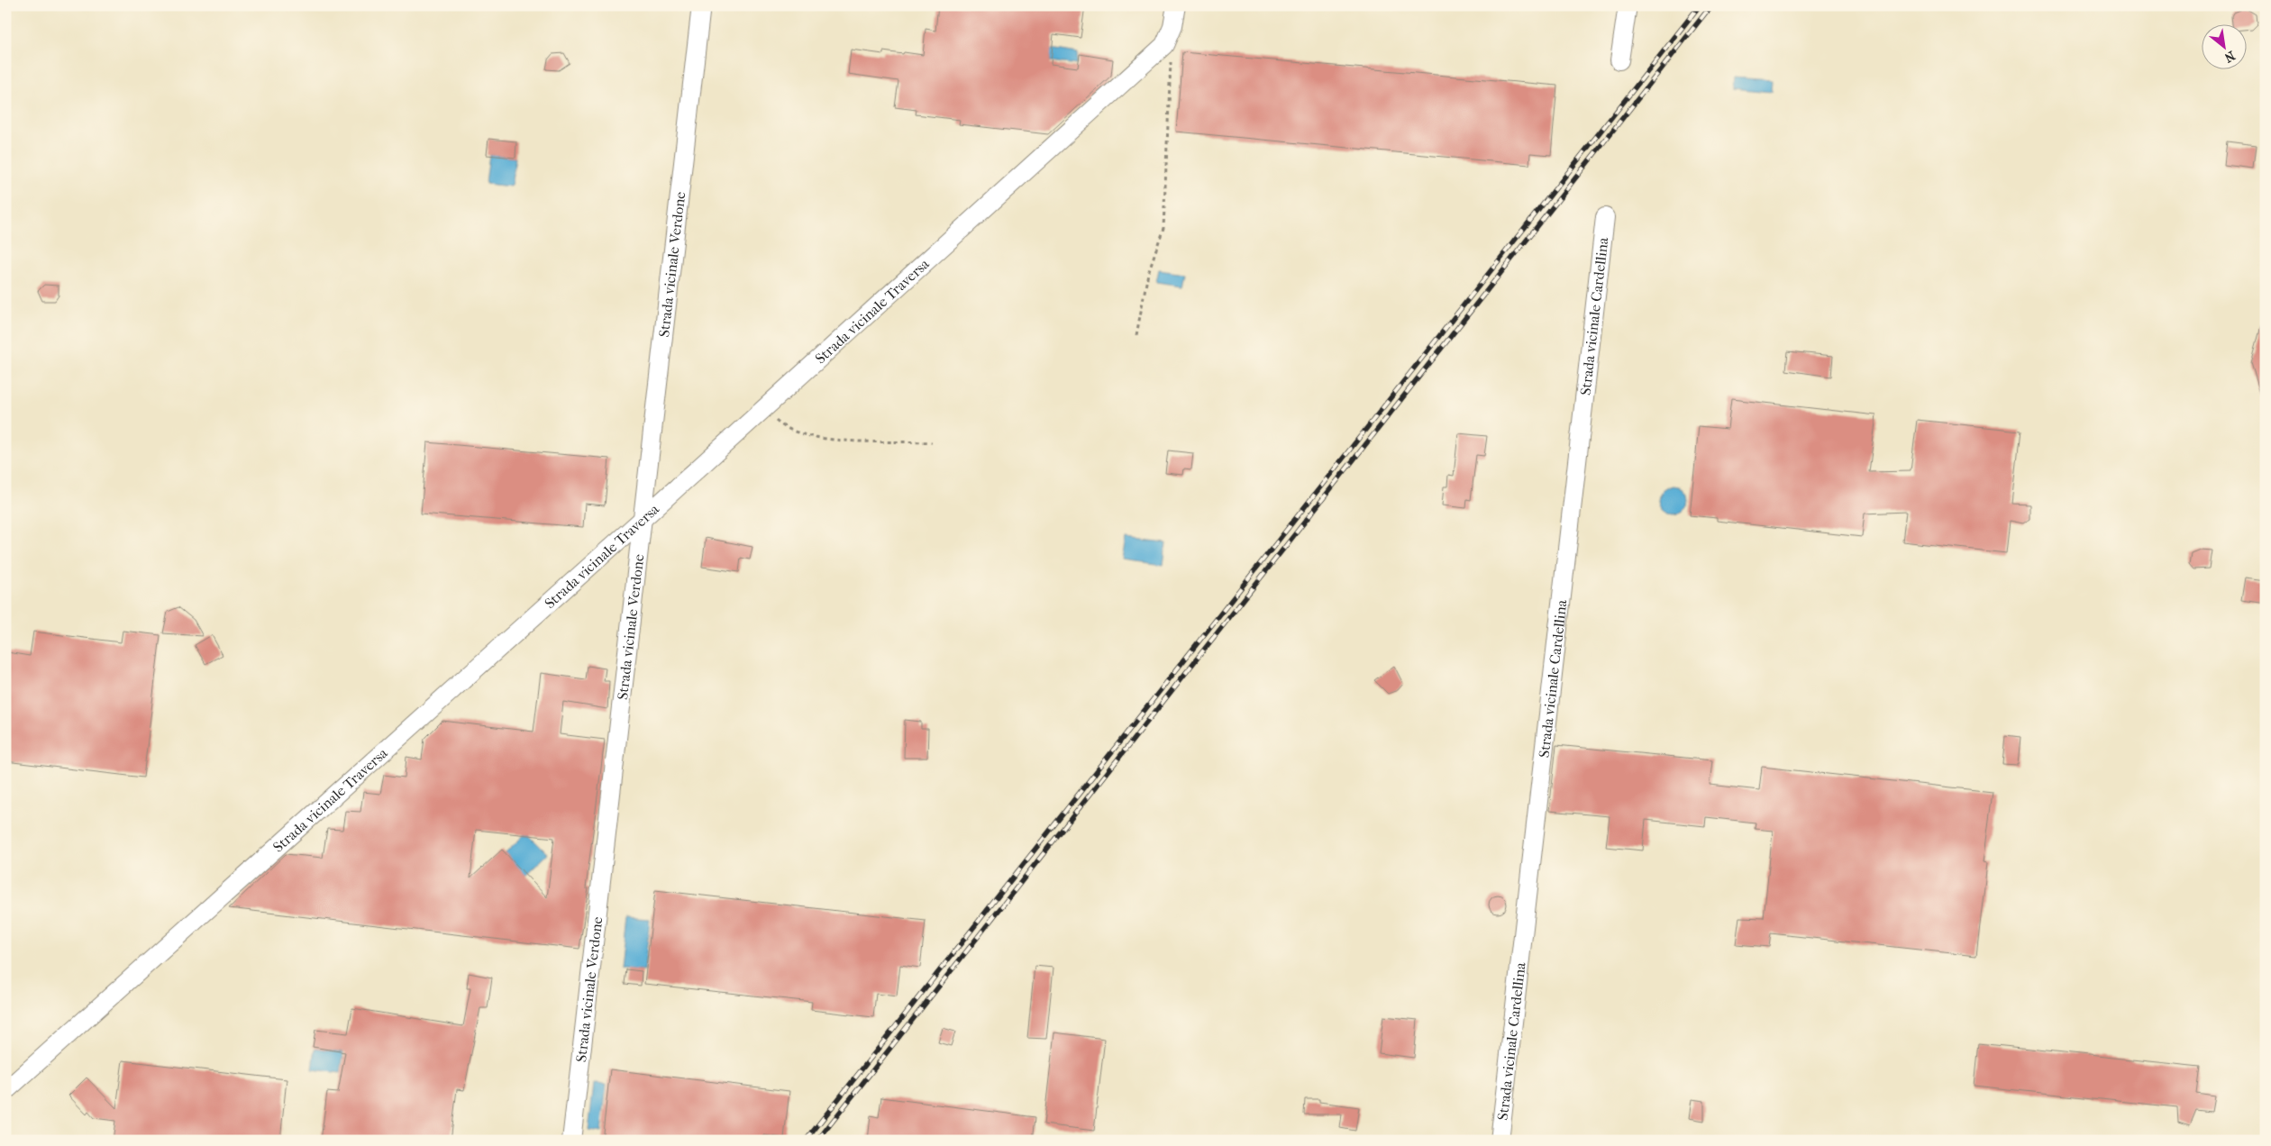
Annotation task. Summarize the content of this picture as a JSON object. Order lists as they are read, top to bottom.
{
  "streets": {
    "street": ["Strada vicinale Verdone", "Strada vicinale Traversa", "Strada vicinale Cardellina"]
  },
  "crossings": [
    ["Strada vicinale Verdone", "Strada vicinale Traversa"]
  ],
  "north": "bottom right"
}
